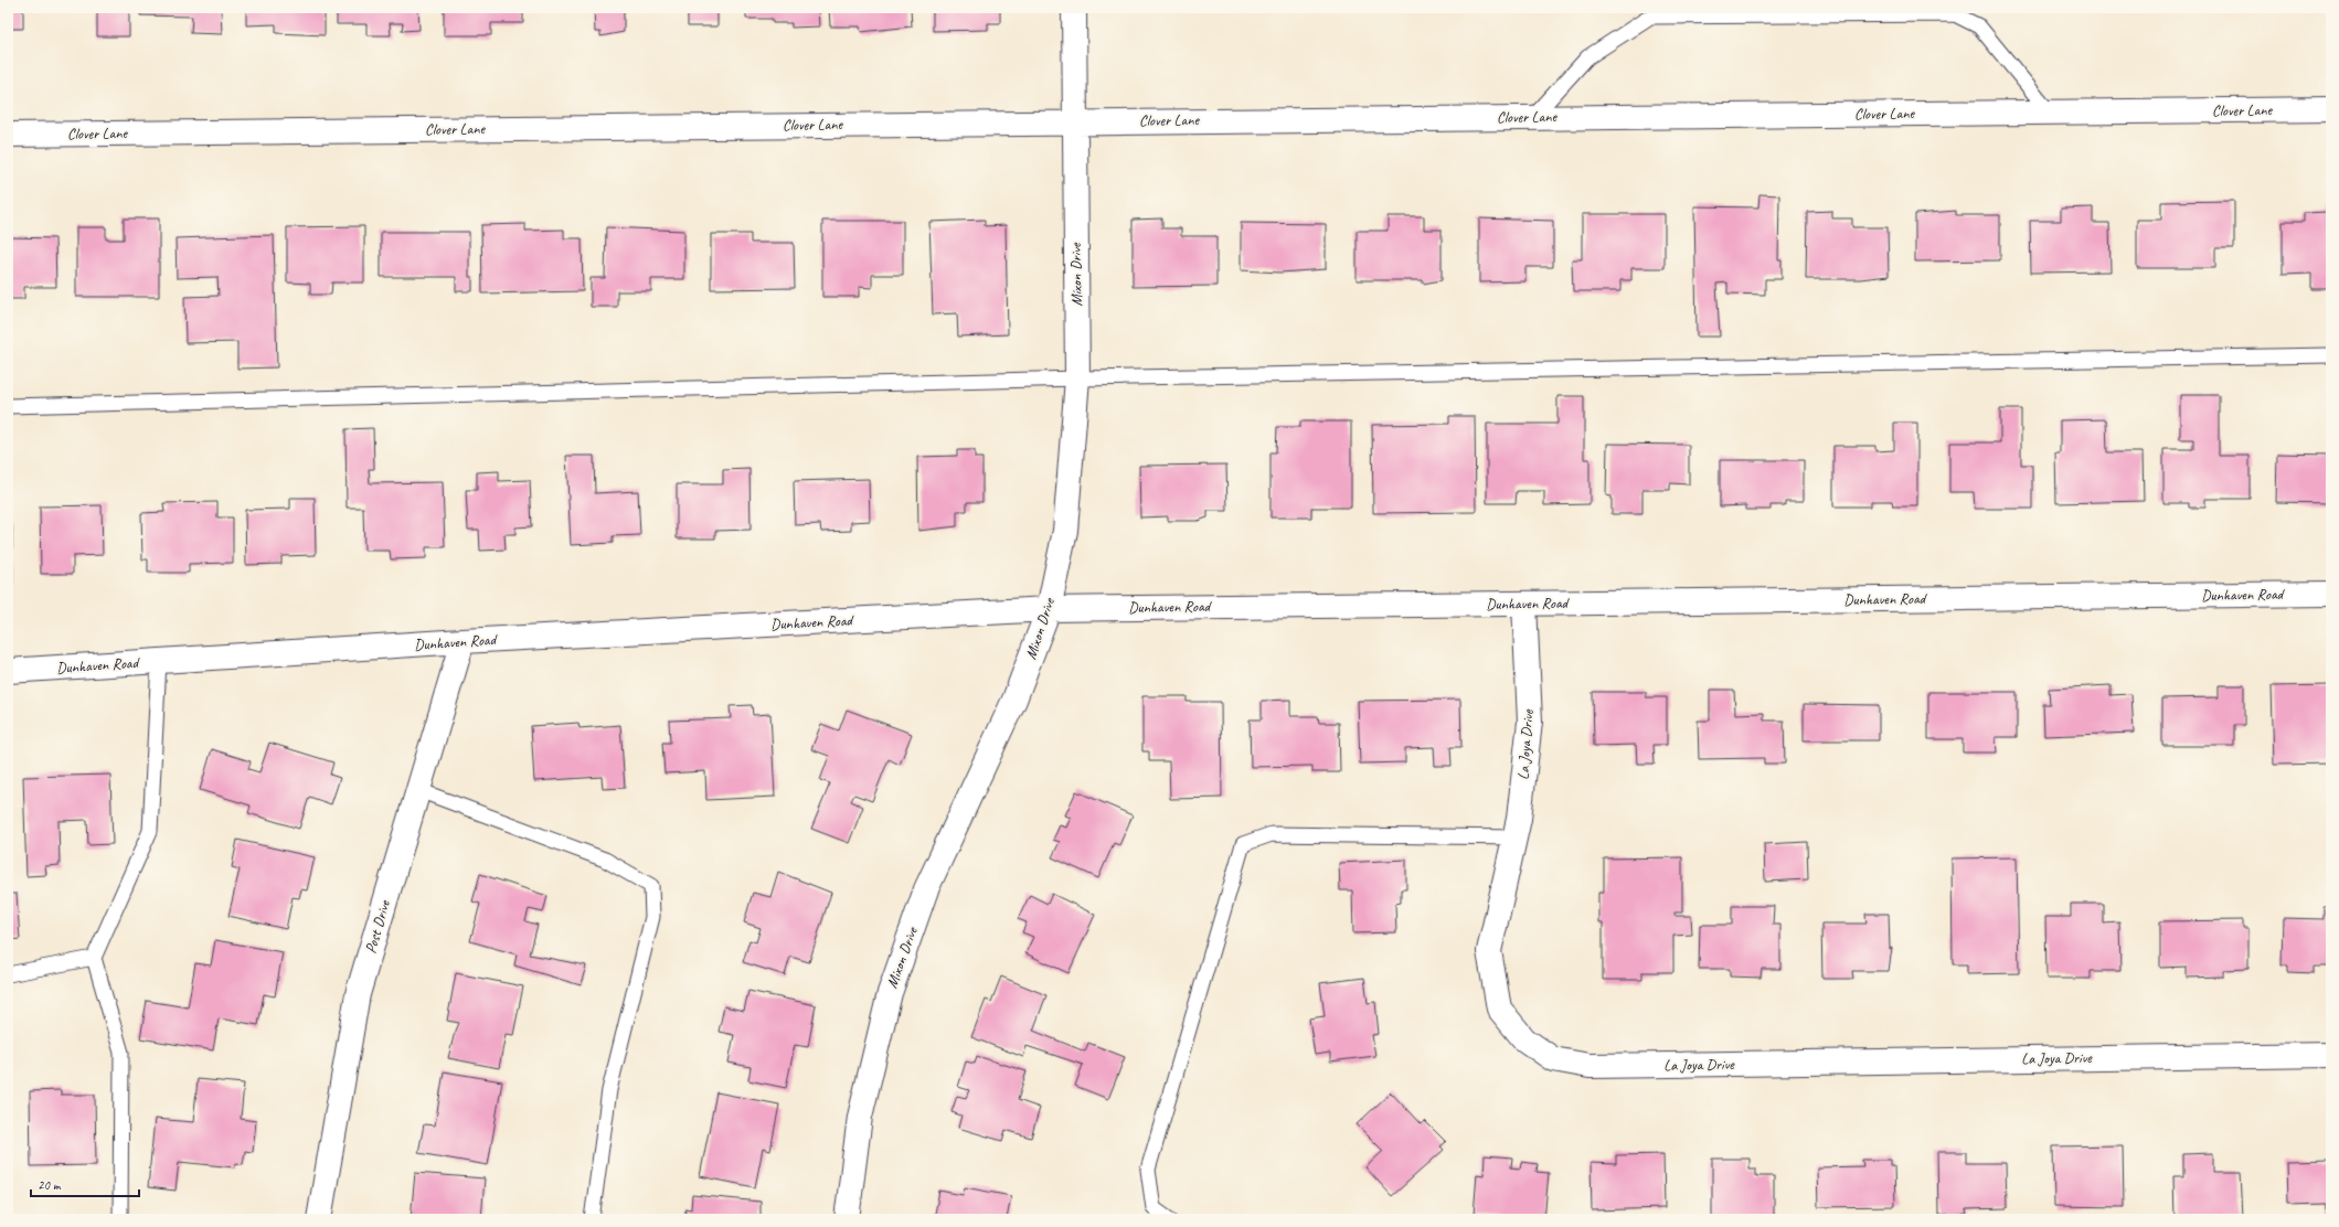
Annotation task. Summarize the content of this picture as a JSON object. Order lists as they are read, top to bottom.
{
  "streets": {
    "street": [
      "Clover Lane",
      "Mixon Drive",
      "Dunhaven Road",
      "La Joya Drive",
      "Post Drive"
    ]
  },
  "crossings": [
    ["Clover Lane", "Mixon Drive"],
    ["Mixon Drive", "Dunhaven Road"],
    ["Dunhaven Road", "La Joya Drive"],
    ["Dunhaven Road", "Post Drive"]
  ],
  "scale_bar": "20 m"
}
